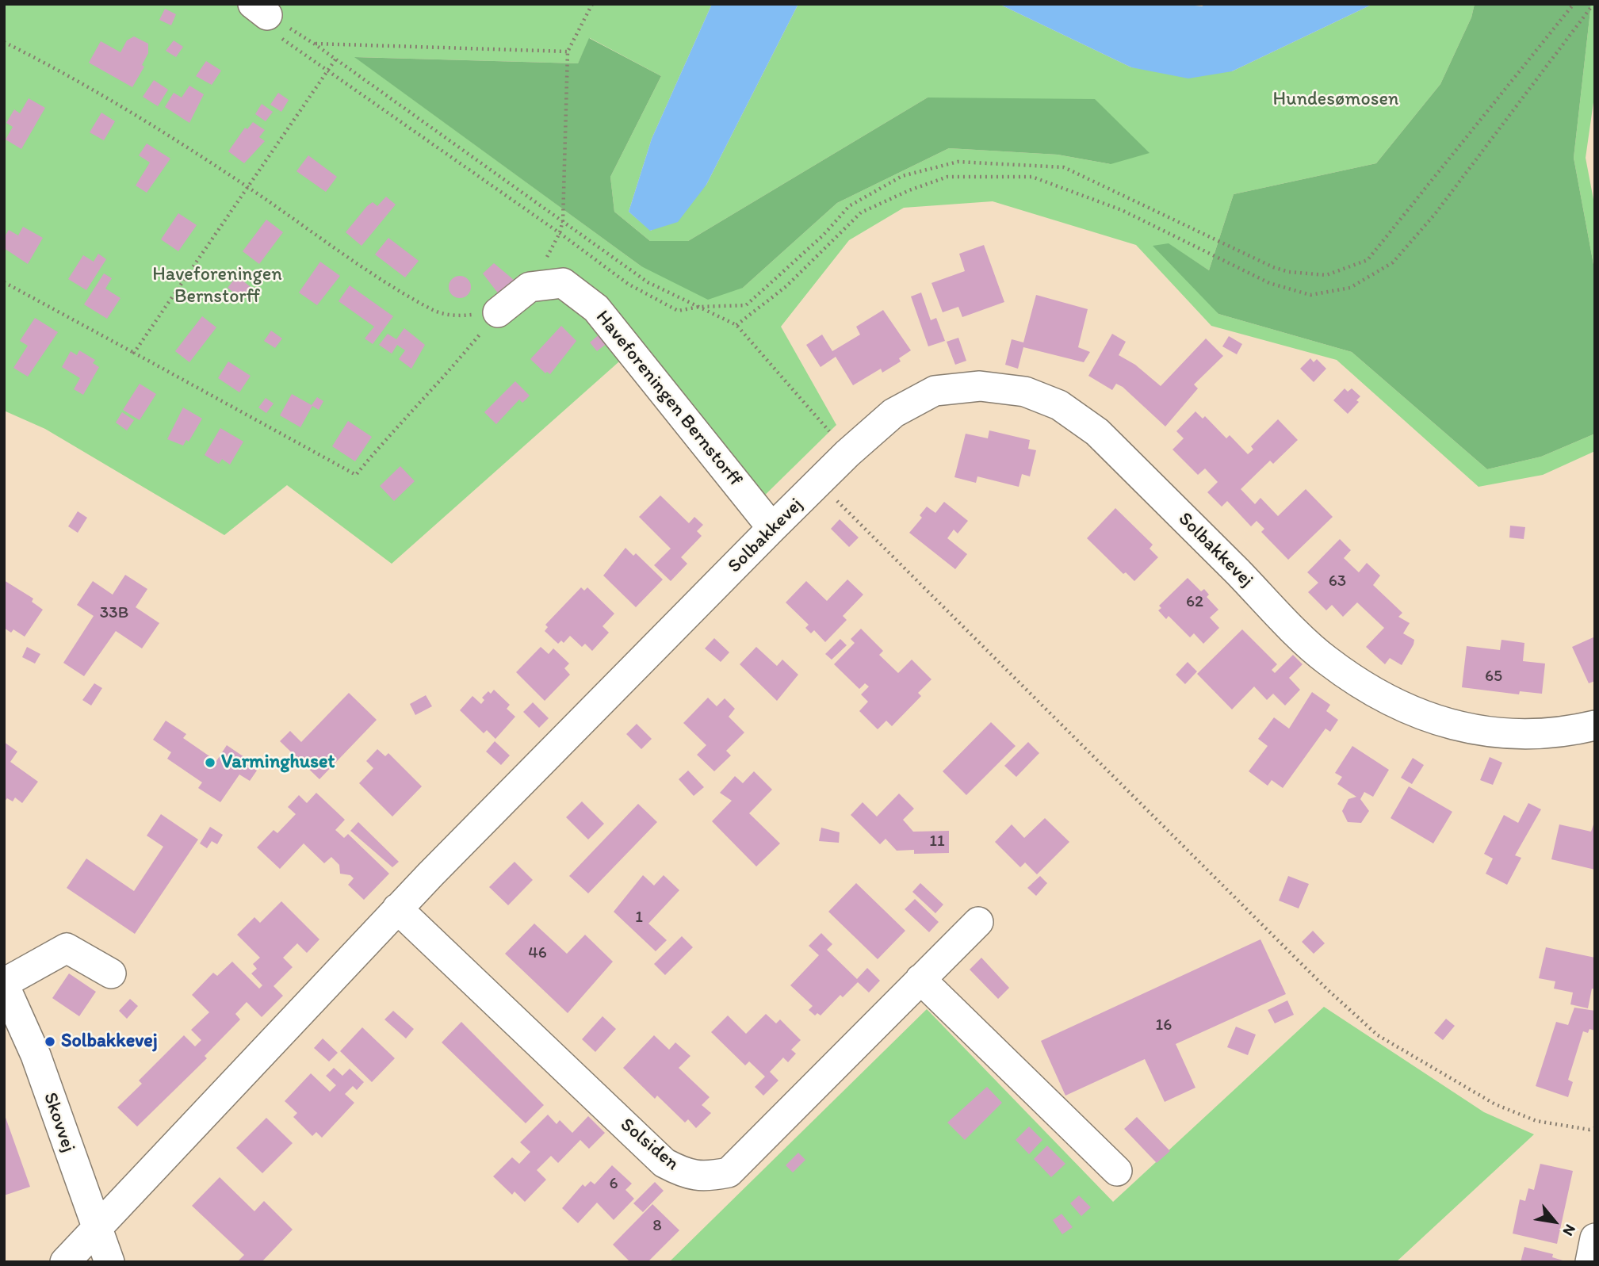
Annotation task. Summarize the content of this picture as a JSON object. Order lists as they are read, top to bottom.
{
  "streets": {
    "street": [
      "Haveforeningen Bernstorff",
      "Solbakkevej",
      "Skovvej",
      "Solsiden"
    ]
  },
  "crossings": [
    ["Haveforeningen Bernstorff", "Solbakkevej"],
    ["Solbakkevej", "Skovvej"],
    ["Solbakkevej", "Solsiden"]
  ],
  "parks": ["Hundesømosen", "Haveforeningen Bernstorff"],
  "places": ["Varminghuset", "Solbakkevej"],
  "house_numbers": [
    "63",
    "62",
    "33B",
    "65",
    "11",
    "1",
    "46",
    "16",
    "6",
    "8"
  ],
  "north": "bottom right"
}
